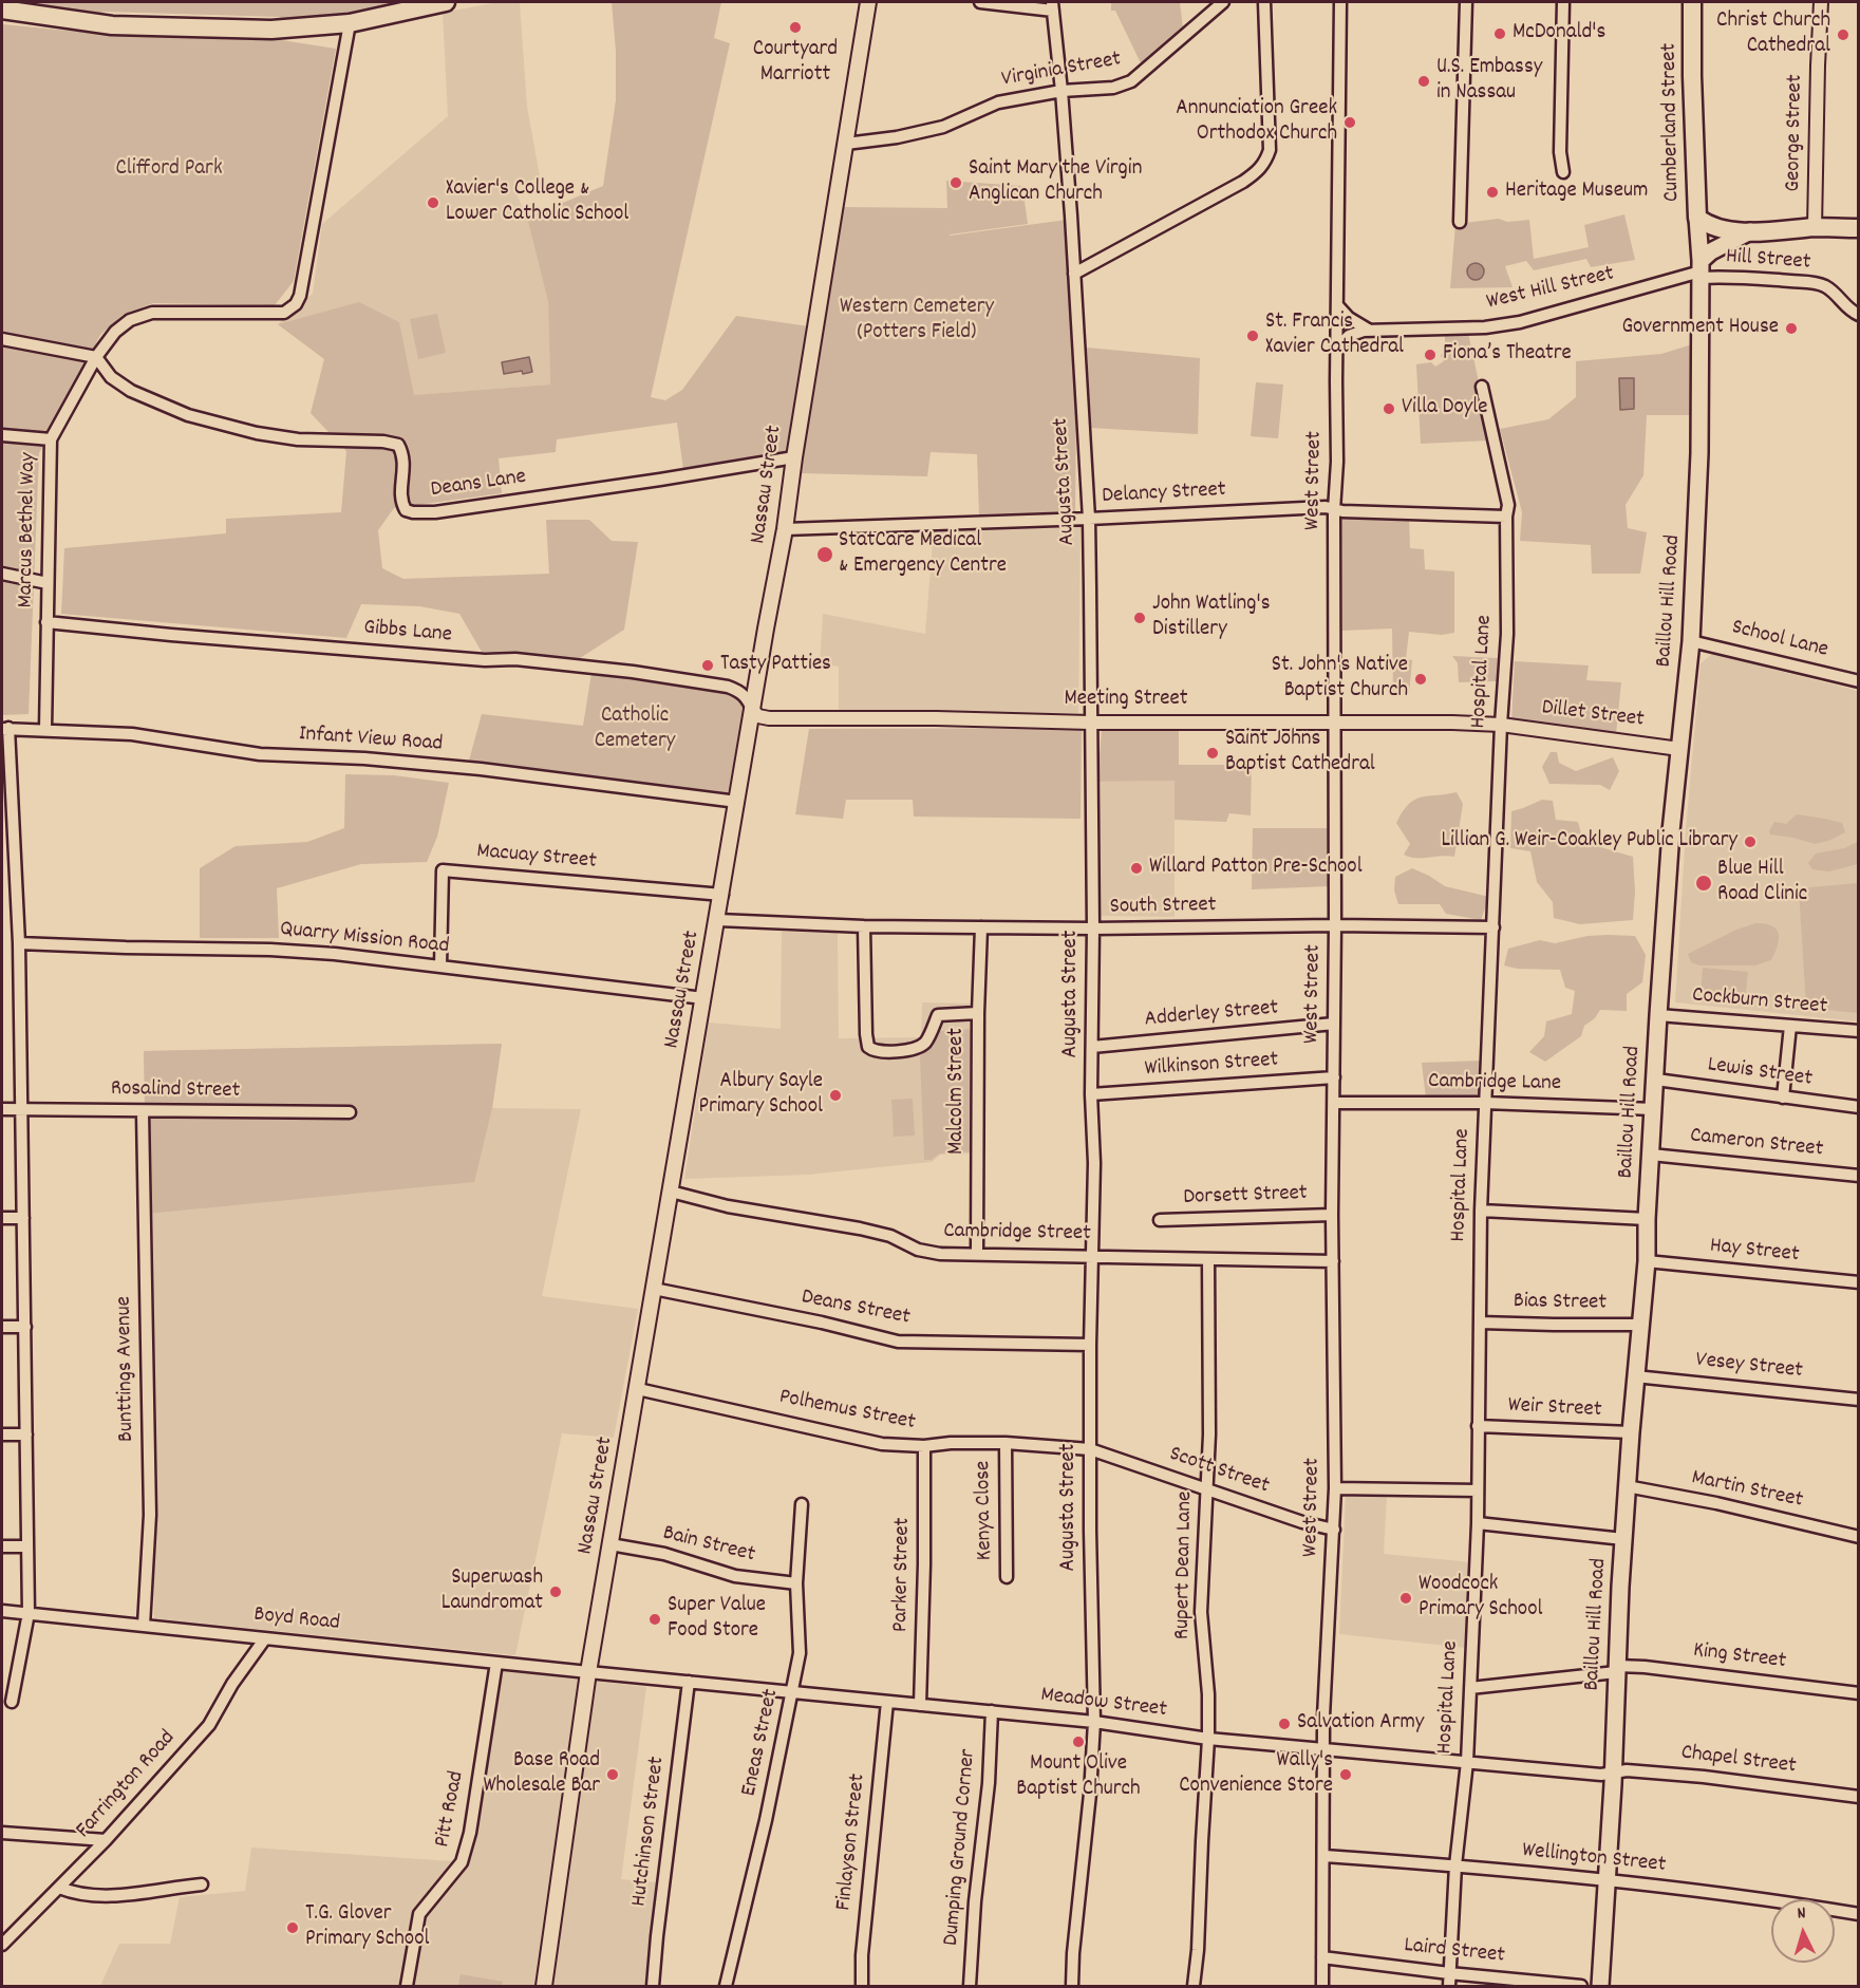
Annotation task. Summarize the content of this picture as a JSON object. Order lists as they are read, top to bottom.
{
  "streets": {
    "highway": ["Cumberland Street"],
    "main road": ["Nassau Street", "Baillou Hill Road"],
    "street": [
      "Virginia Street",
      "George Street",
      "Hill Street",
      "West Hill Street",
      "West Street",
      "Augusta Street",
      "Deans Lane",
      "Delancy Street",
      "Marcus Bethel Way",
      "Gibbs Lane",
      "School Lane",
      "Hospital Lane",
      "Meeting Street",
      "Dillet Street",
      "Infant View Road",
      "Macuay Street",
      "South Street",
      "Quarry Mission Road",
      "Cockburn Street",
      "Adderley Street",
      "Wilkinson Street",
      "Lewis Street",
      "Cambridge Lane",
      "Rosalind Street",
      "Malcolm Street",
      "Cameron Street",
      "Dorsett Street",
      "Cambridge Street",
      "Hay Street",
      "Bias Street",
      "Deans Street",
      "Vesey Street",
      "Bunttings Avenue",
      "Weir Street",
      "Polhemus Street",
      "Scott Street",
      "Martin Street",
      "Kenya Close",
      "Bain Street",
      "Rupert Dean Lane",
      "Parker Street",
      "Boyd Road",
      "King Street",
      "Meadow Street",
      "Eneas Street",
      "Chapel Street",
      "Farrington Road",
      "Pitt Road",
      "Hutchinson Street",
      "Finlayson Street",
      "Dumping Ground Corner",
      "Wellington Street",
      "Laird Street"
    ]
  },
  "crossings": [
    ["Virginia Street", "Augusta Street"],
    ["Virginia Street", "Nassau Street"],
    ["Cumberland Street", "Baillou Hill Road"],
    ["Hill Street", "West Hill Street"],
    ["Hill Street", "Baillou Hill Road"],
    ["West Hill Street", "West Street"],
    ["West Hill Street", "Baillou Hill Road"],
    ["West Street", "Delancy Street"],
    ["West Street", "Meeting Street"],
    ["West Street", "South Street"],
    ["West Street", "Adderley Street"],
    ["West Street", "Wilkinson Street"],
    ["West Street", "Cambridge Lane"],
    ["West Street", "Dorsett Street"],
    ["West Street", "Cambridge Street"],
    ["West Street", "Scott Street"],
    ["West Street", "Meadow Street"],
    ["West Street", "Wellington Street"],
    ["West Street", "Laird Street"],
    ["Augusta Street", "Delancy Street"],
    ["Augusta Street", "Meeting Street"],
    ["Augusta Street", "South Street"],
    ["Augusta Street", "Adderley Street"],
    ["Augusta Street", "Wilkinson Street"],
    ["Augusta Street", "Cambridge Street"],
    ["Augusta Street", "Deans Street"],
    ["Augusta Street", "Polhemus Street"],
    ["Augusta Street", "Scott Street"],
    ["Augusta Street", "Meadow Street"],
    ["Deans Lane", "Nassau Street"],
    ["Deans Lane", "Marcus Bethel Way"],
    ["Nassau Street", "Delancy Street"],
    ["Nassau Street", "Gibbs Lane"],
    ["Nassau Street", "Meeting Street"],
    ["Nassau Street", "Infant View Road"],
    ["Nassau Street", "Macuay Street"],
    ["Nassau Street", "South Street"],
    ["Nassau Street", "Quarry Mission Road"],
    ["Nassau Street", "Cambridge Street"],
    ["Nassau Street", "Deans Street"],
    ["Nassau Street", "Polhemus Street"],
    ["Nassau Street", "Bain Street"],
    ["Nassau Street", "Boyd Road"],
    ["Nassau Street", "Meadow Street"],
    ["Delancy Street", "Hospital Lane"],
    ["Marcus Bethel Way", "Gibbs Lane"],
    ["Marcus Bethel Way", "Infant View Road"],
    ["Baillou Hill Road", "School Lane"],
    ["Baillou Hill Road", "Dillet Street"],
    ["Baillou Hill Road", "Cockburn Street"],
    ["Baillou Hill Road", "Lewis Street"],
    ["Baillou Hill Road", "Cambridge Lane"],
    ["Baillou Hill Road", "Cameron Street"],
    ["Baillou Hill Road", "Hay Street"],
    ["Baillou Hill Road", "Bias Street"],
    ["Baillou Hill Road", "Vesey Street"],
    ["Baillou Hill Road", "Weir Street"],
    ["Baillou Hill Road", "Martin Street"],
    ["Baillou Hill Road", "King Street"],
    ["Baillou Hill Road", "Meadow Street"],
    ["Baillou Hill Road", "Chapel Street"],
    ["Baillou Hill Road", "Wellington Street"],
    ["Gibbs Lane", "Meeting Street"],
    ["Hospital Lane", "Meeting Street"],
    ["Hospital Lane", "Dillet Street"],
    ["Hospital Lane", "South Street"],
    ["Hospital Lane", "Cambridge Lane"],
    ["Hospital Lane", "Bias Street"],
    ["Hospital Lane", "Weir Street"],
    ["Hospital Lane", "King Street"],
    ["Hospital Lane", "Meadow Street"],
    ["Hospital Lane", "Wellington Street"],
    ["Hospital Lane", "Laird Street"],
    ["Meeting Street", "Dillet Street"],
    ["Macuay Street", "Quarry Mission Road"],
    ["South Street", "Malcolm Street"],
    ["Rosalind Street", "Bunttings Avenue"],
    ["Malcolm Street", "Cambridge Street"],
    ["Cambridge Street", "Rupert Dean Lane"],
    ["Bunttings Avenue", "Boyd Road"],
    ["Polhemus Street", "Scott Street"],
    ["Polhemus Street", "Kenya Close"],
    ["Polhemus Street", "Parker Street"],
    ["Scott Street", "Rupert Dean Lane"],
    ["Bain Street", "Eneas Street"],
    ["Rupert Dean Lane", "Meadow Street"],
    ["Parker Street", "Meadow Street"],
    ["Boyd Road", "Meadow Street"],
    ["Boyd Road", "Farrington Road"],
    ["Boyd Road", "Pitt Road"],
    ["Meadow Street", "Eneas Street"],
    ["Meadow Street", "Chapel Street"],
    ["Meadow Street", "Hutchinson Street"],
    ["Meadow Street", "Finlayson Street"],
    ["Meadow Street", "Dumping Ground Corner"]
  ],
  "parks": ["Clifford Park", "Western Cemetery (Potters Field)", "Catholic Cemetery"],
  "places": [
    "Courtyard Marriott",
    "McDonald's",
    "Christ Church Cathedral",
    "U.S. Embassy in Nassau",
    "Annunciation Greek Orthodox Church",
    "Saint Mary the Virgin Anglican Church",
    "Heritage Museum",
    "Xavier's College & Lower Catholic School",
    "Government House",
    "St. Francis Xavier Cathedral",
    "Fiona’s Theatre",
    "Villa Doyle",
    "StatCare Medical & Emergency Centre",
    "John Watling's Distillery",
    "Tasty Patties",
    "St. John's Native Baptist Church",
    "Saint Johns Baptist Cathedral",
    "Lillian G. Weir-Coakley Public Library",
    "Willard Patton Pre-School",
    "Blue Hill Road Clinic",
    "Albury Sayle Primary School",
    "Superwash Laundromat",
    "Woodcock Primary School",
    "Super Value Food Store",
    "Salvation Army",
    "Mount Olive Baptist Church",
    "Base Road Wholesale Bar",
    "Wally's Convenience Store",
    "T.G. Glover Primary School"
  ],
  "north": "top"
}
